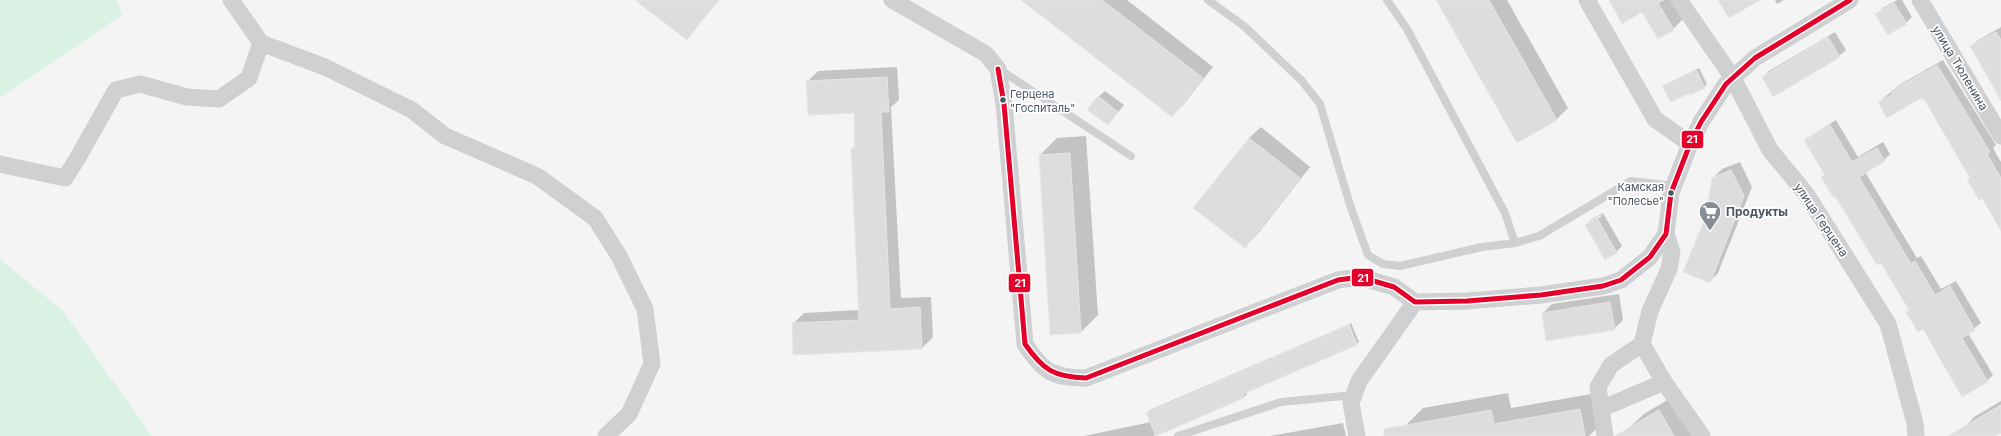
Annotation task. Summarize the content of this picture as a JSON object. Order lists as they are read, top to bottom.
{
  "streets": {
    "street": ["улица Тюленина", "улица Герцена"]
  },
  "places": {
    "other": ["Герцена \"Госпиталь\"", "Камская \"Полесье\""],
    "supermarket": ["Продукты"]
  },
  "lines": ["transit line 21"]
}
